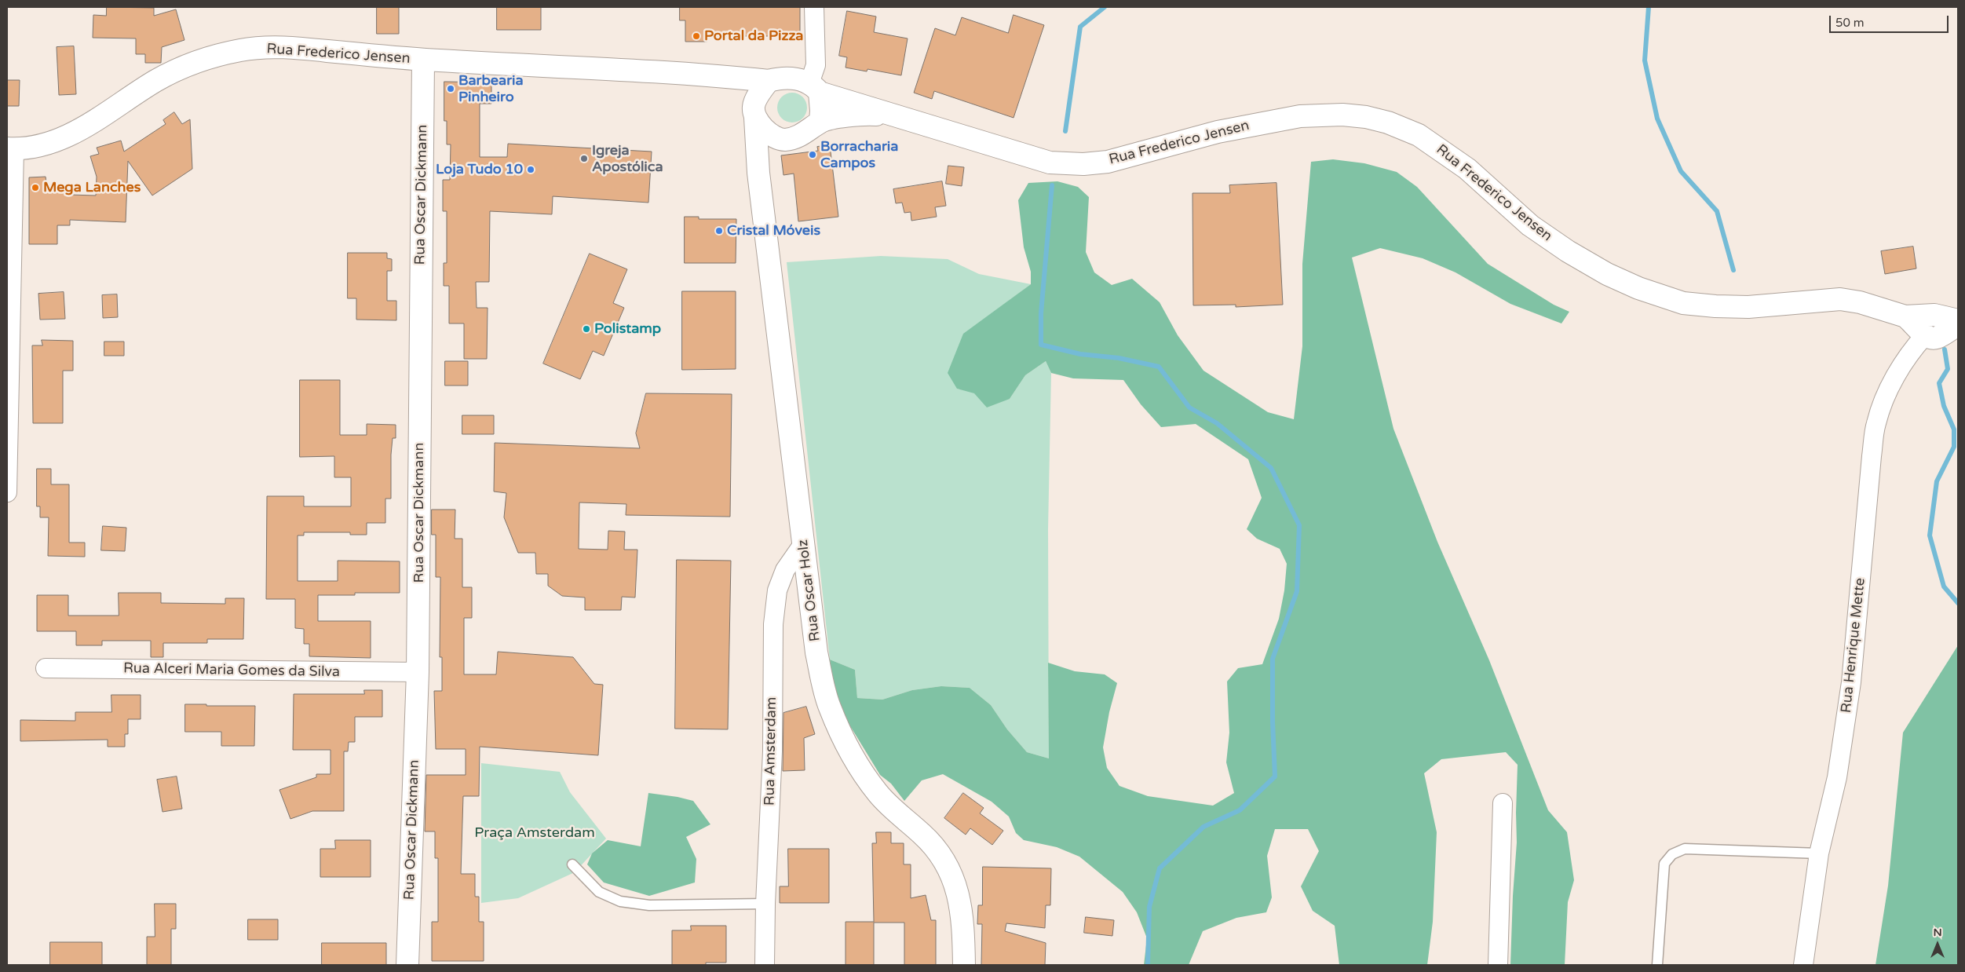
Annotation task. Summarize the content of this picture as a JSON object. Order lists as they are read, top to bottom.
{
  "streets": {
    "main road": ["Rua Frederico Jensen", "Rua Oscar Dickmann", "Rua Oscar Holz"],
    "street": ["Rua Henrique Mette", "Rua Alceri Maria Gomes da Silva", "Rua Amsterdam"]
  },
  "crossings": [
    ["Rua Frederico Jensen", "Rua Oscar Dickmann"],
    ["Rua Frederico Jensen", "Rua Oscar Holz"],
    ["Rua Frederico Jensen", "Rua Henrique Mette"],
    ["Rua Oscar Dickmann", "Rua Alceri Maria Gomes da Silva"],
    ["Rua Oscar Holz", "Rua Amsterdam"]
  ],
  "parks": ["Praça Amsterdam"],
  "places": [
    "Portal da Pizza",
    "Barbearia Pinheiro",
    "Borracharia Campos",
    "Igreja Apostólica",
    "Loja Tudo 10",
    "Mega Lanches",
    "Cristal Móveis",
    "Polistamp"
  ],
  "scale_bar": "50 m",
  "north": "top"
}
